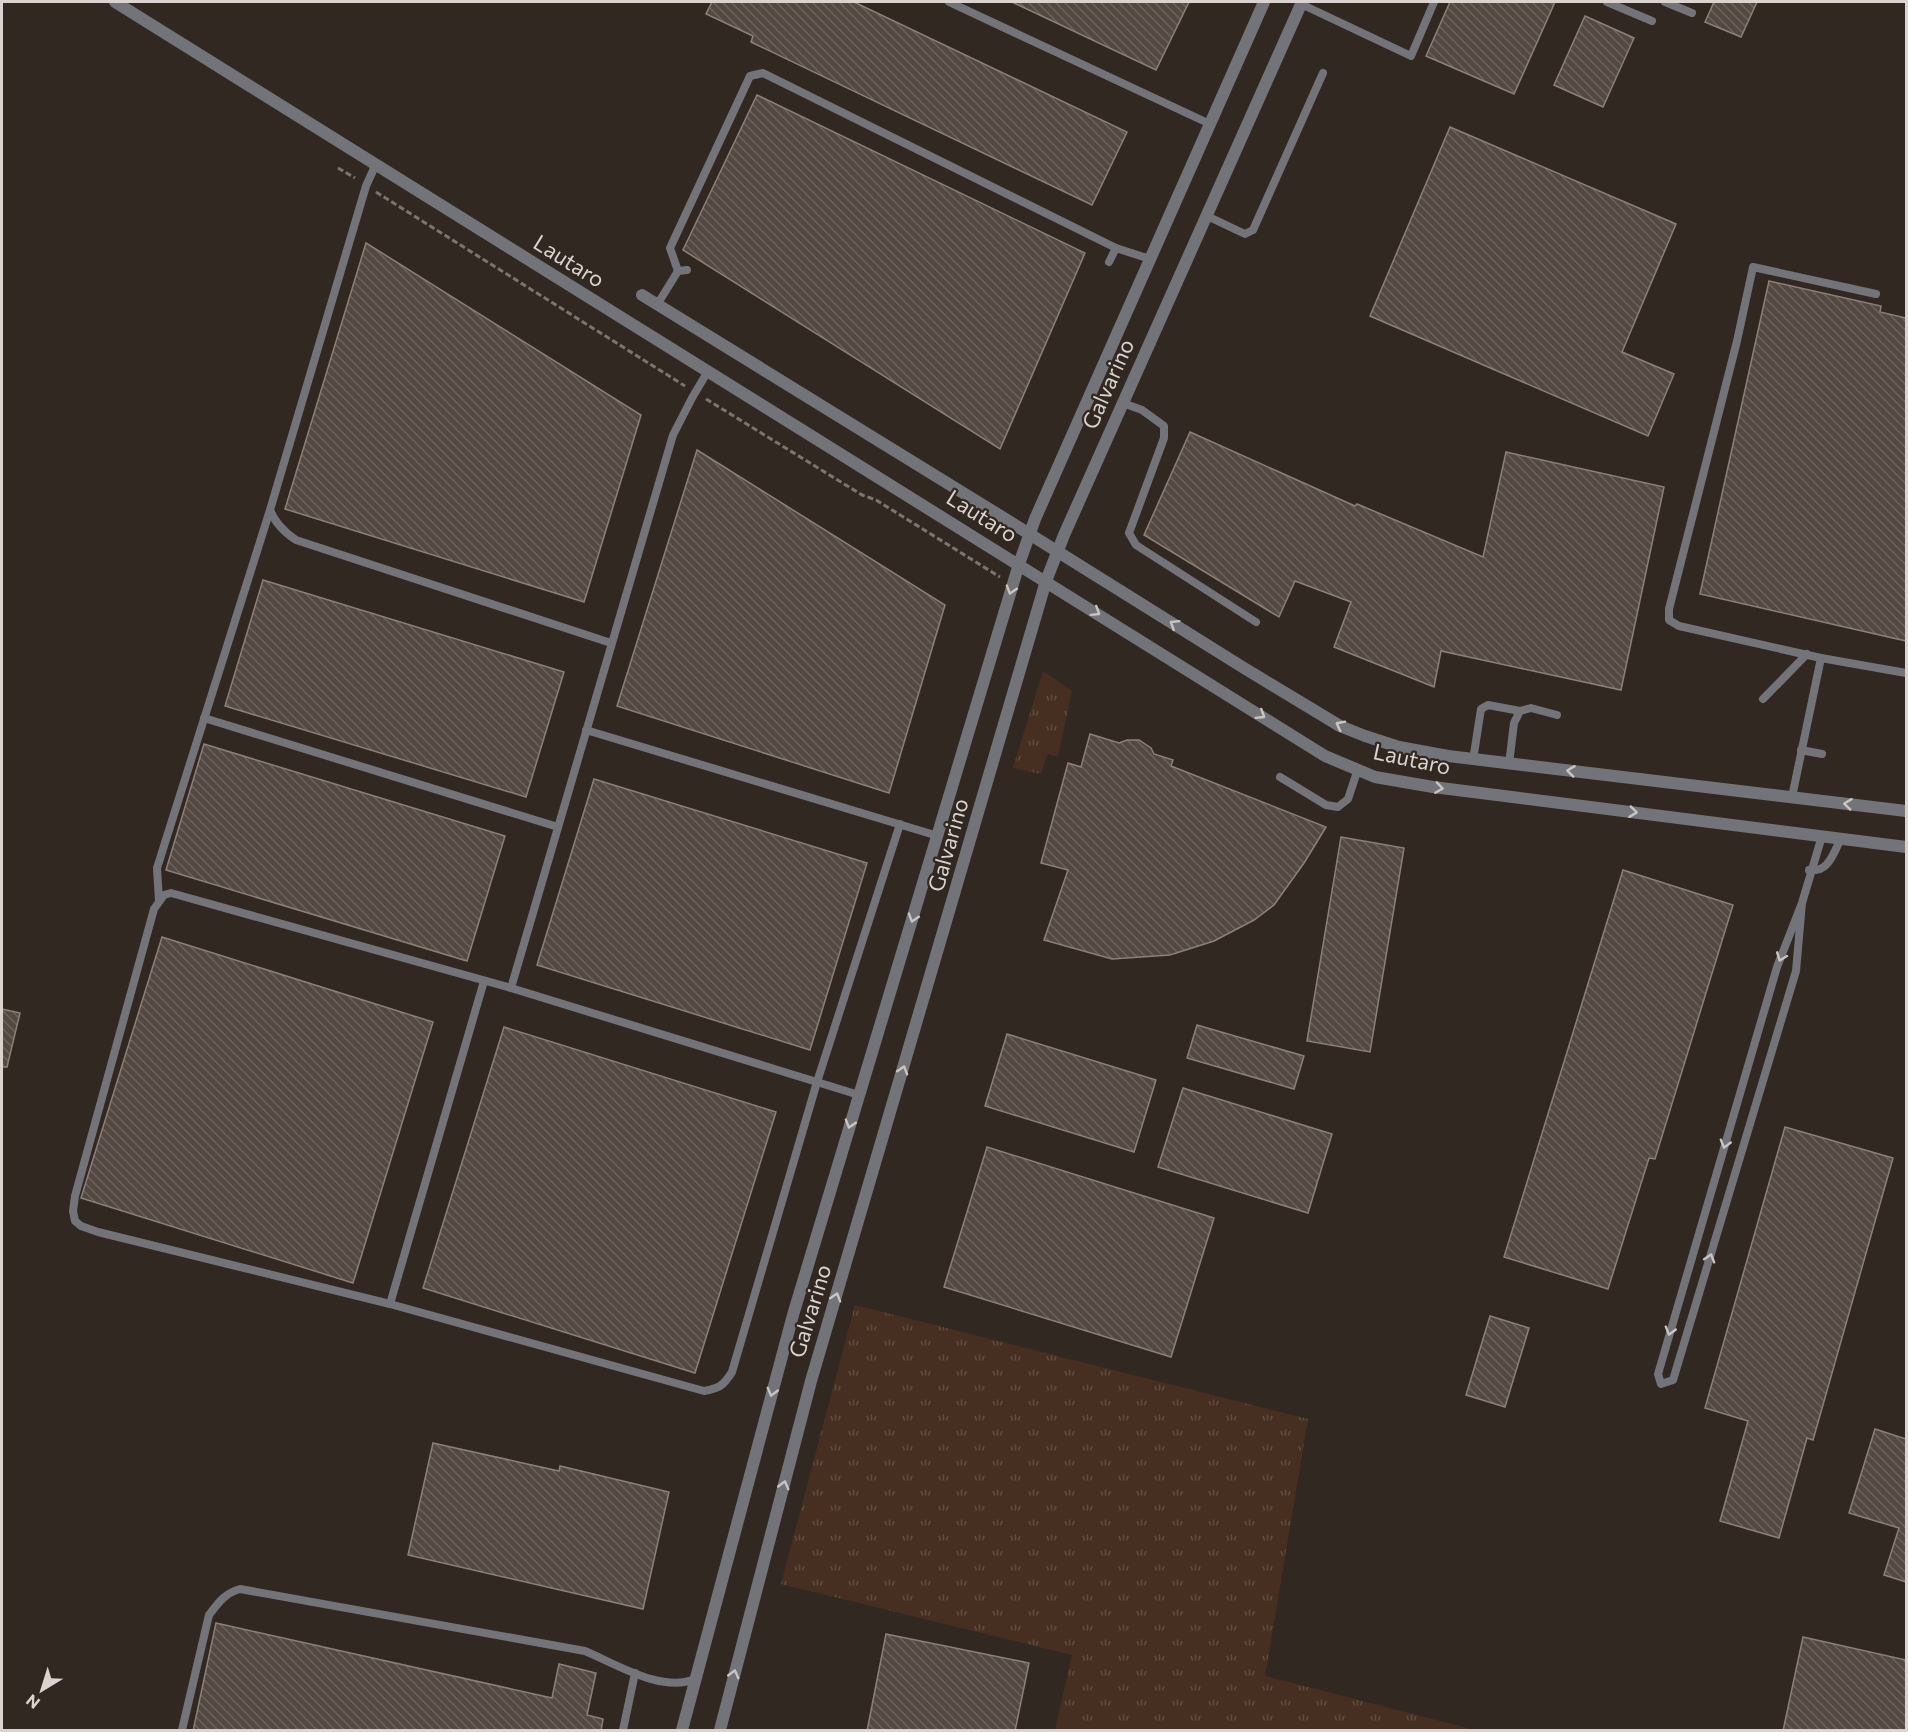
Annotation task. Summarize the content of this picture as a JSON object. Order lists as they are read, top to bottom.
{
  "streets": {
    "street": ["Lautaro", "Galvarino"]
  },
  "crossings": [
    ["Lautaro", "Galvarino"]
  ],
  "north": "bottom left"
}
